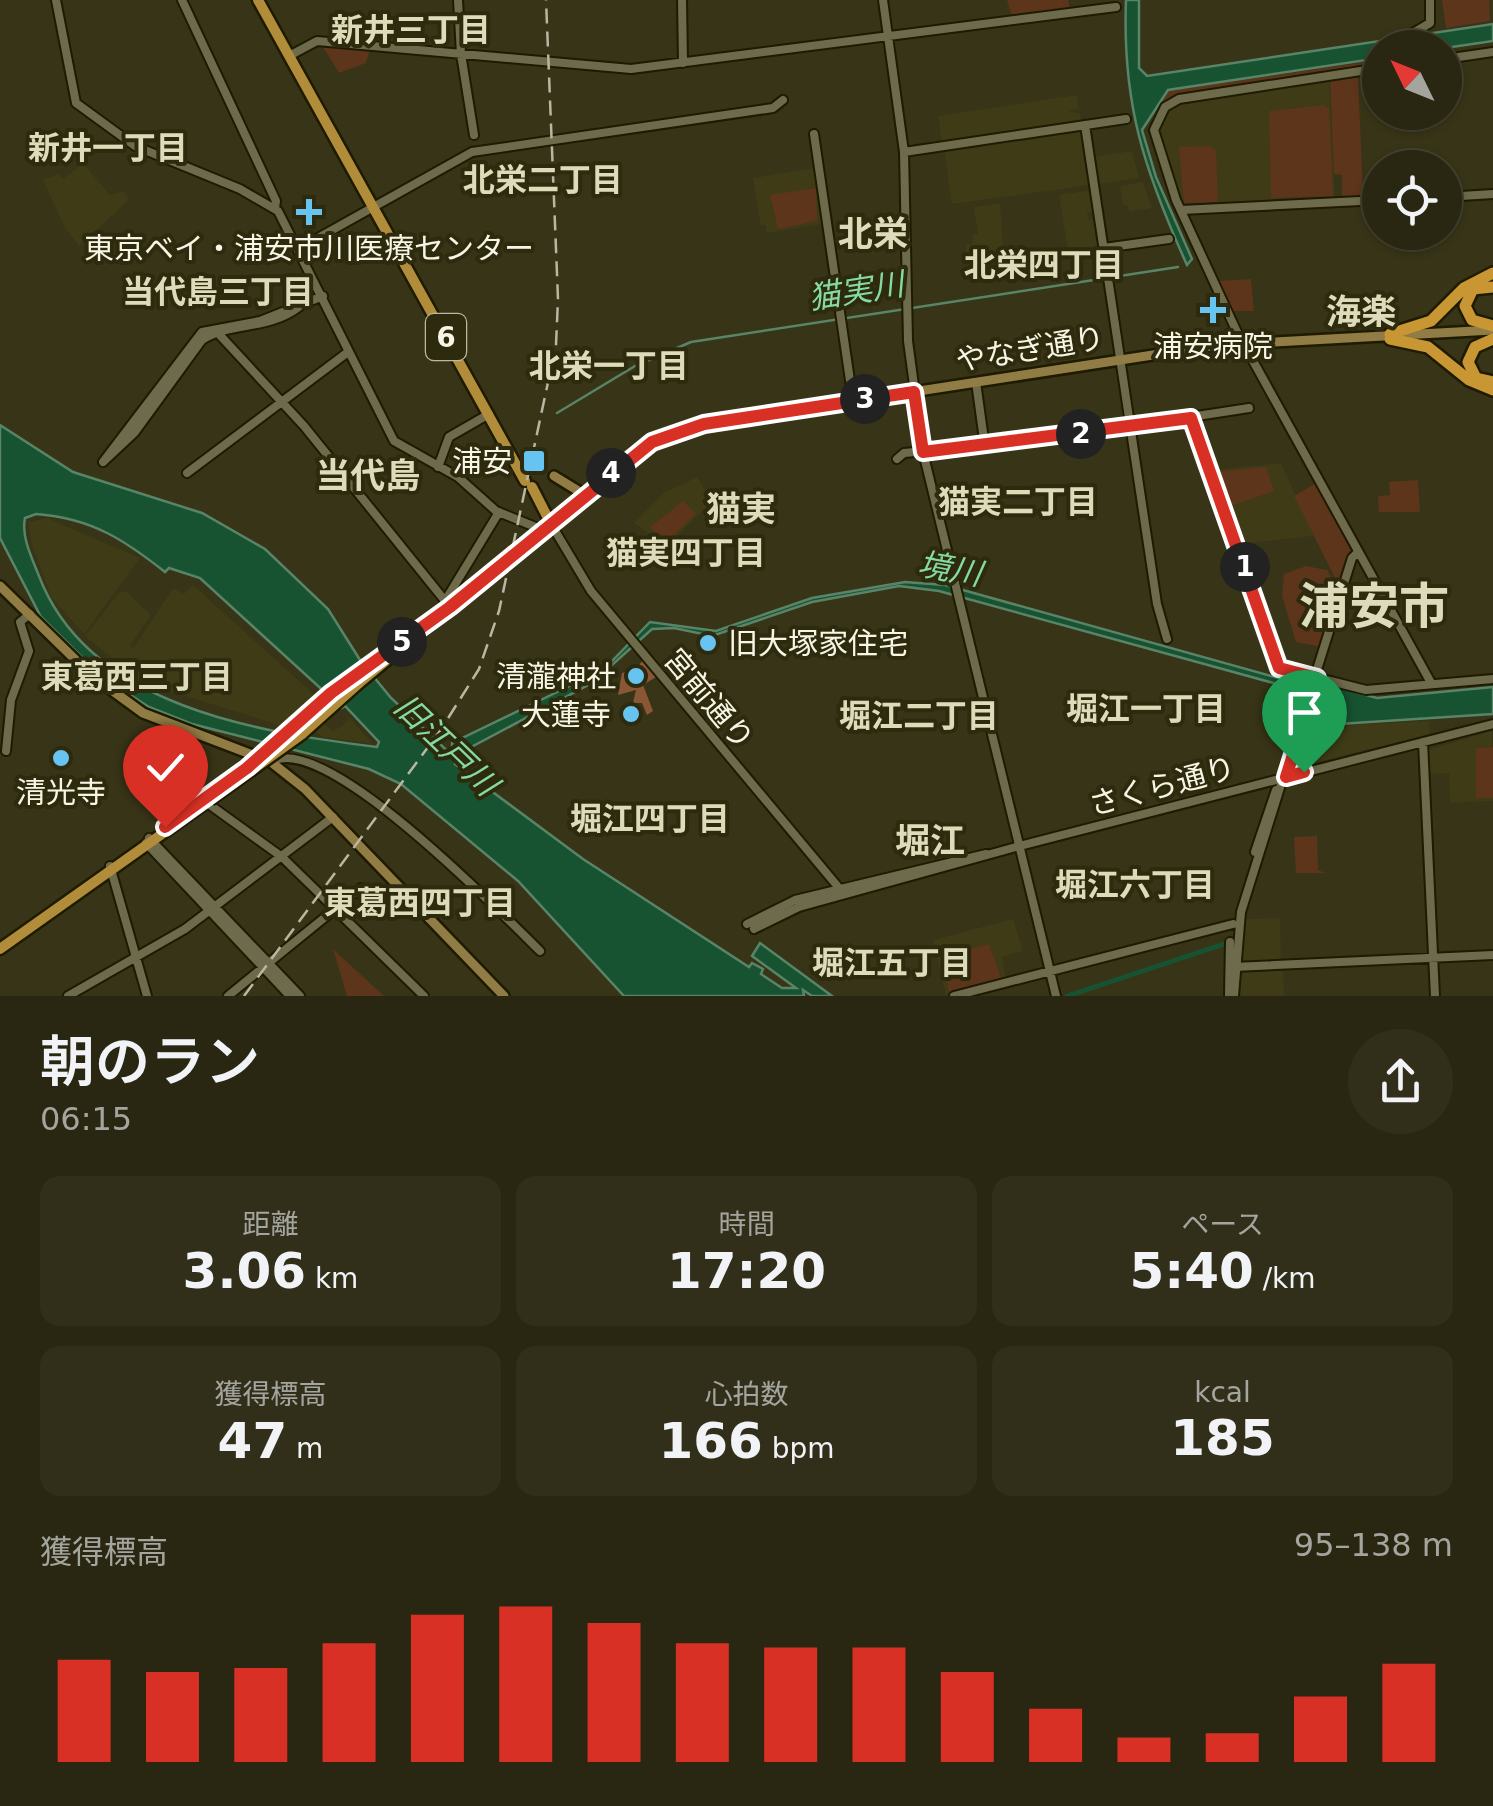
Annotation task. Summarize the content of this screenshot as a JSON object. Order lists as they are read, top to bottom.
{
  "streets": {
    "main road": ["6", "やなぎ通り"],
    "street": ["宮前通り", "さくら通り"]
  },
  "crossings": [
    ["6", "やなぎ通り"],
    ["6", "宮前通り"],
    ["やなぎ通り", "宮前通り"],
    ["宮前通り", "さくら通り"]
  ],
  "districts": [
    "新井三丁目",
    "新井一丁目",
    "北栄二丁目",
    "北栄",
    "北栄四丁目",
    "当代島三丁目",
    "海楽",
    "北栄一丁目",
    "当代島",
    "猫実二丁目",
    "猫実",
    "猫実四丁目",
    "浦安市",
    "東葛西三丁目",
    "堀江一丁目",
    "堀江二丁目",
    "堀江四丁目",
    "堀江",
    "堀江六丁目",
    "東葛西四丁目",
    "堀江五丁目"
  ],
  "water": ["猫実川", "境川", "旧江戸川"],
  "places": {
    "health": ["東京ベイ・浦安市川医療センター", "浦安病院"],
    "transit": ["浦安"],
    "other": [
      "旧大塚家住宅",
      "清瀧神社",
      "大蓮寺",
      "清光寺"
    ]
  },
  "north": "top left",
  "page": {
    "pins": [
      "3",
      "2",
      "4",
      "1",
      "5"
    ],
    "heading": ["朝のラン", "06:15"],
    "stats": [
      ["距離", "3.06 km"],
      ["時間", "17:20"],
      ["ペース", "5:40 /km"],
      ["獲得標高", "47 m"],
      ["心拍数", "166 bpm"],
      ["kcal", "185"]
    ],
    "chart": ["獲得標高", "95–138 m"]
  }
}
